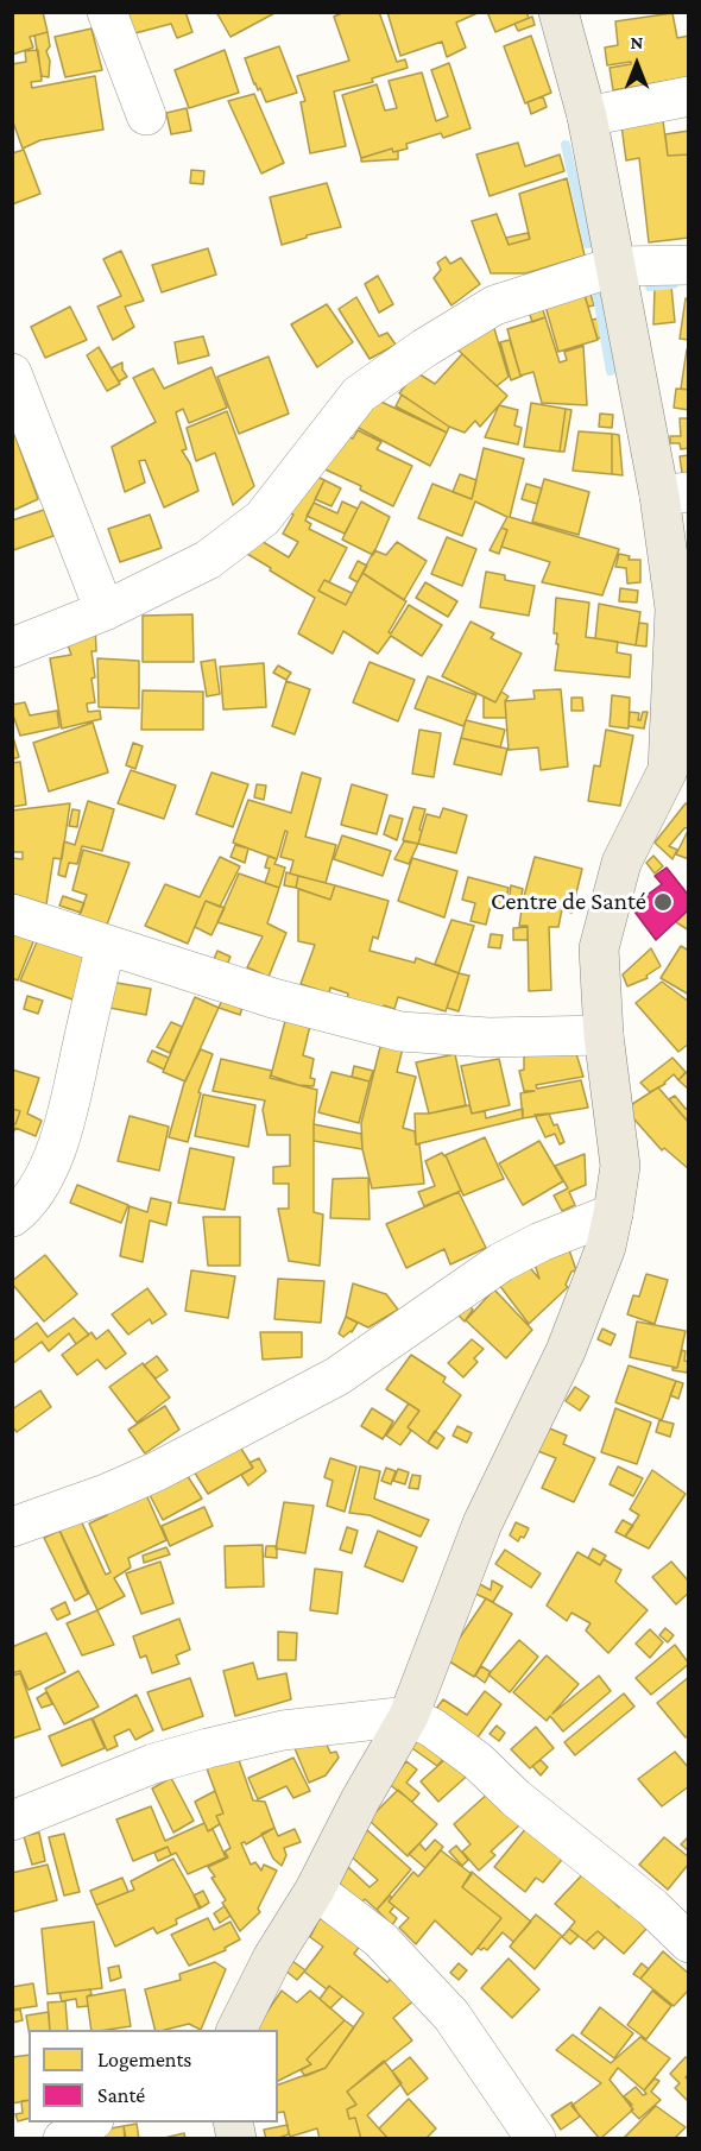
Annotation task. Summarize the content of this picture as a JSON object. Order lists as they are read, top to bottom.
{
  "places": ["Centre de Santé"],
  "legend": ["Logements", "Santé"],
  "north": "top"
}
